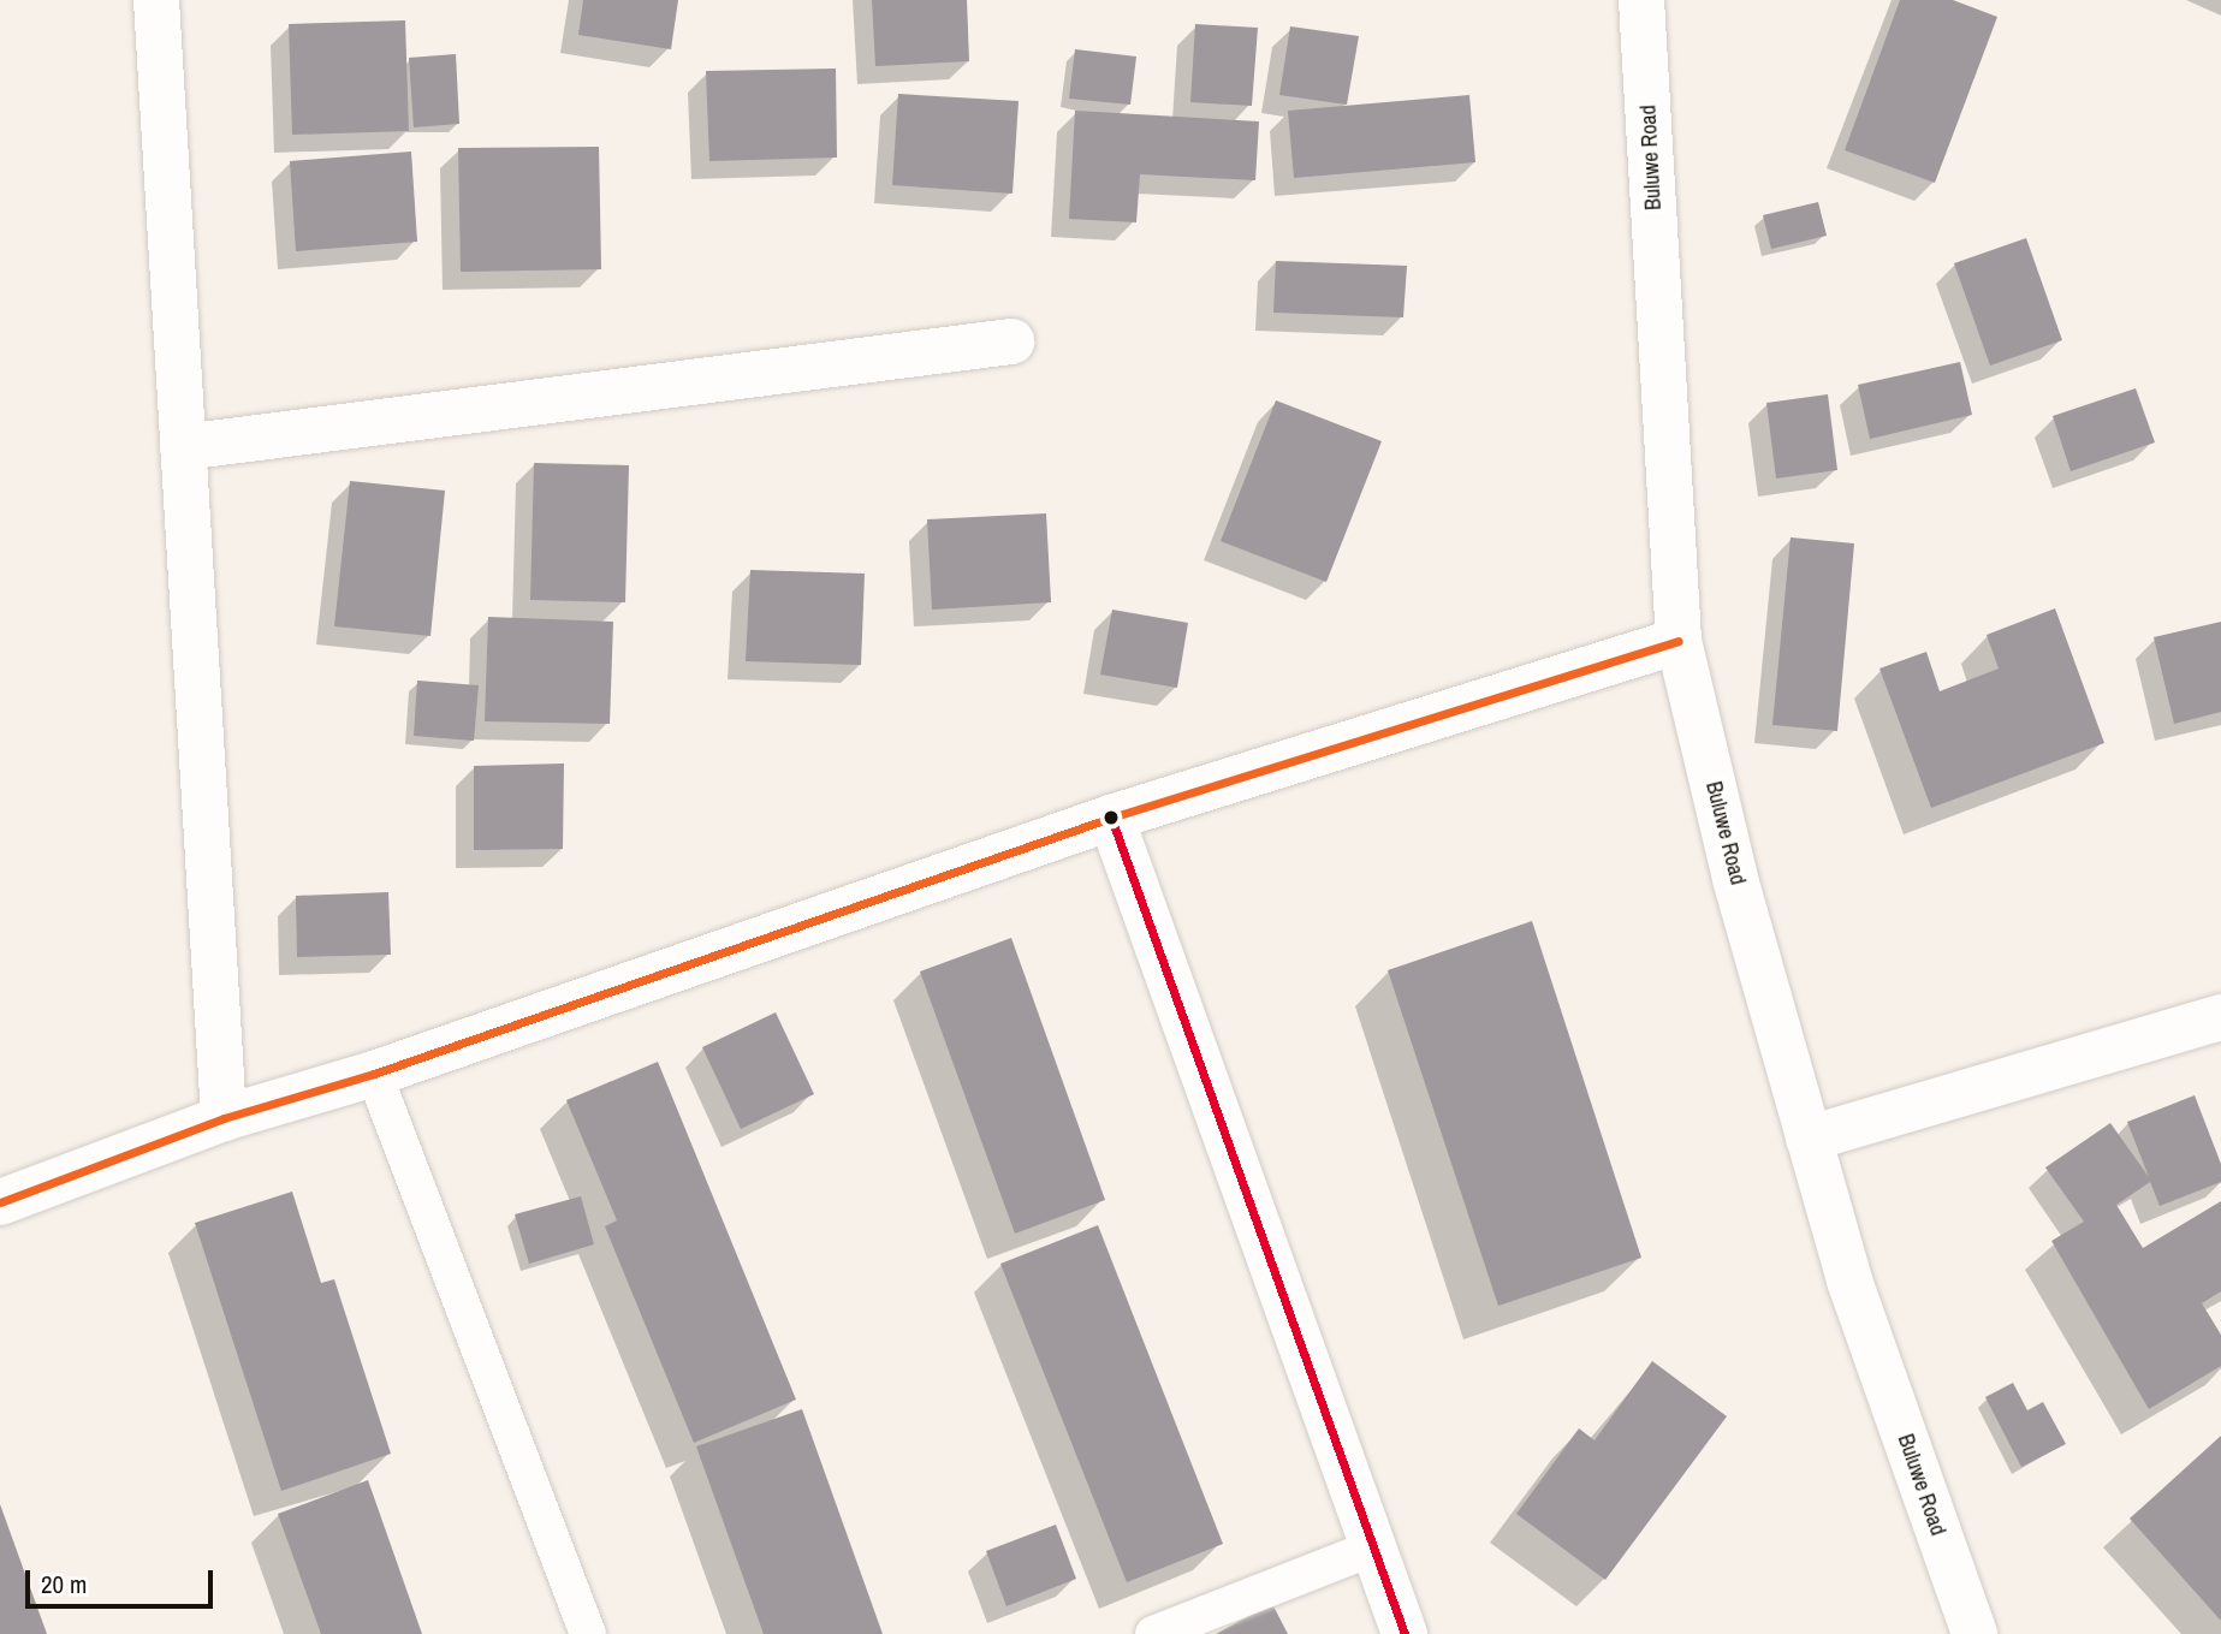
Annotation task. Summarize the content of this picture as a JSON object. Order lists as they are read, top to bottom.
{
  "streets": {
    "street": ["Buluwe Road"]
  },
  "scale_bar": "20 m"
}
